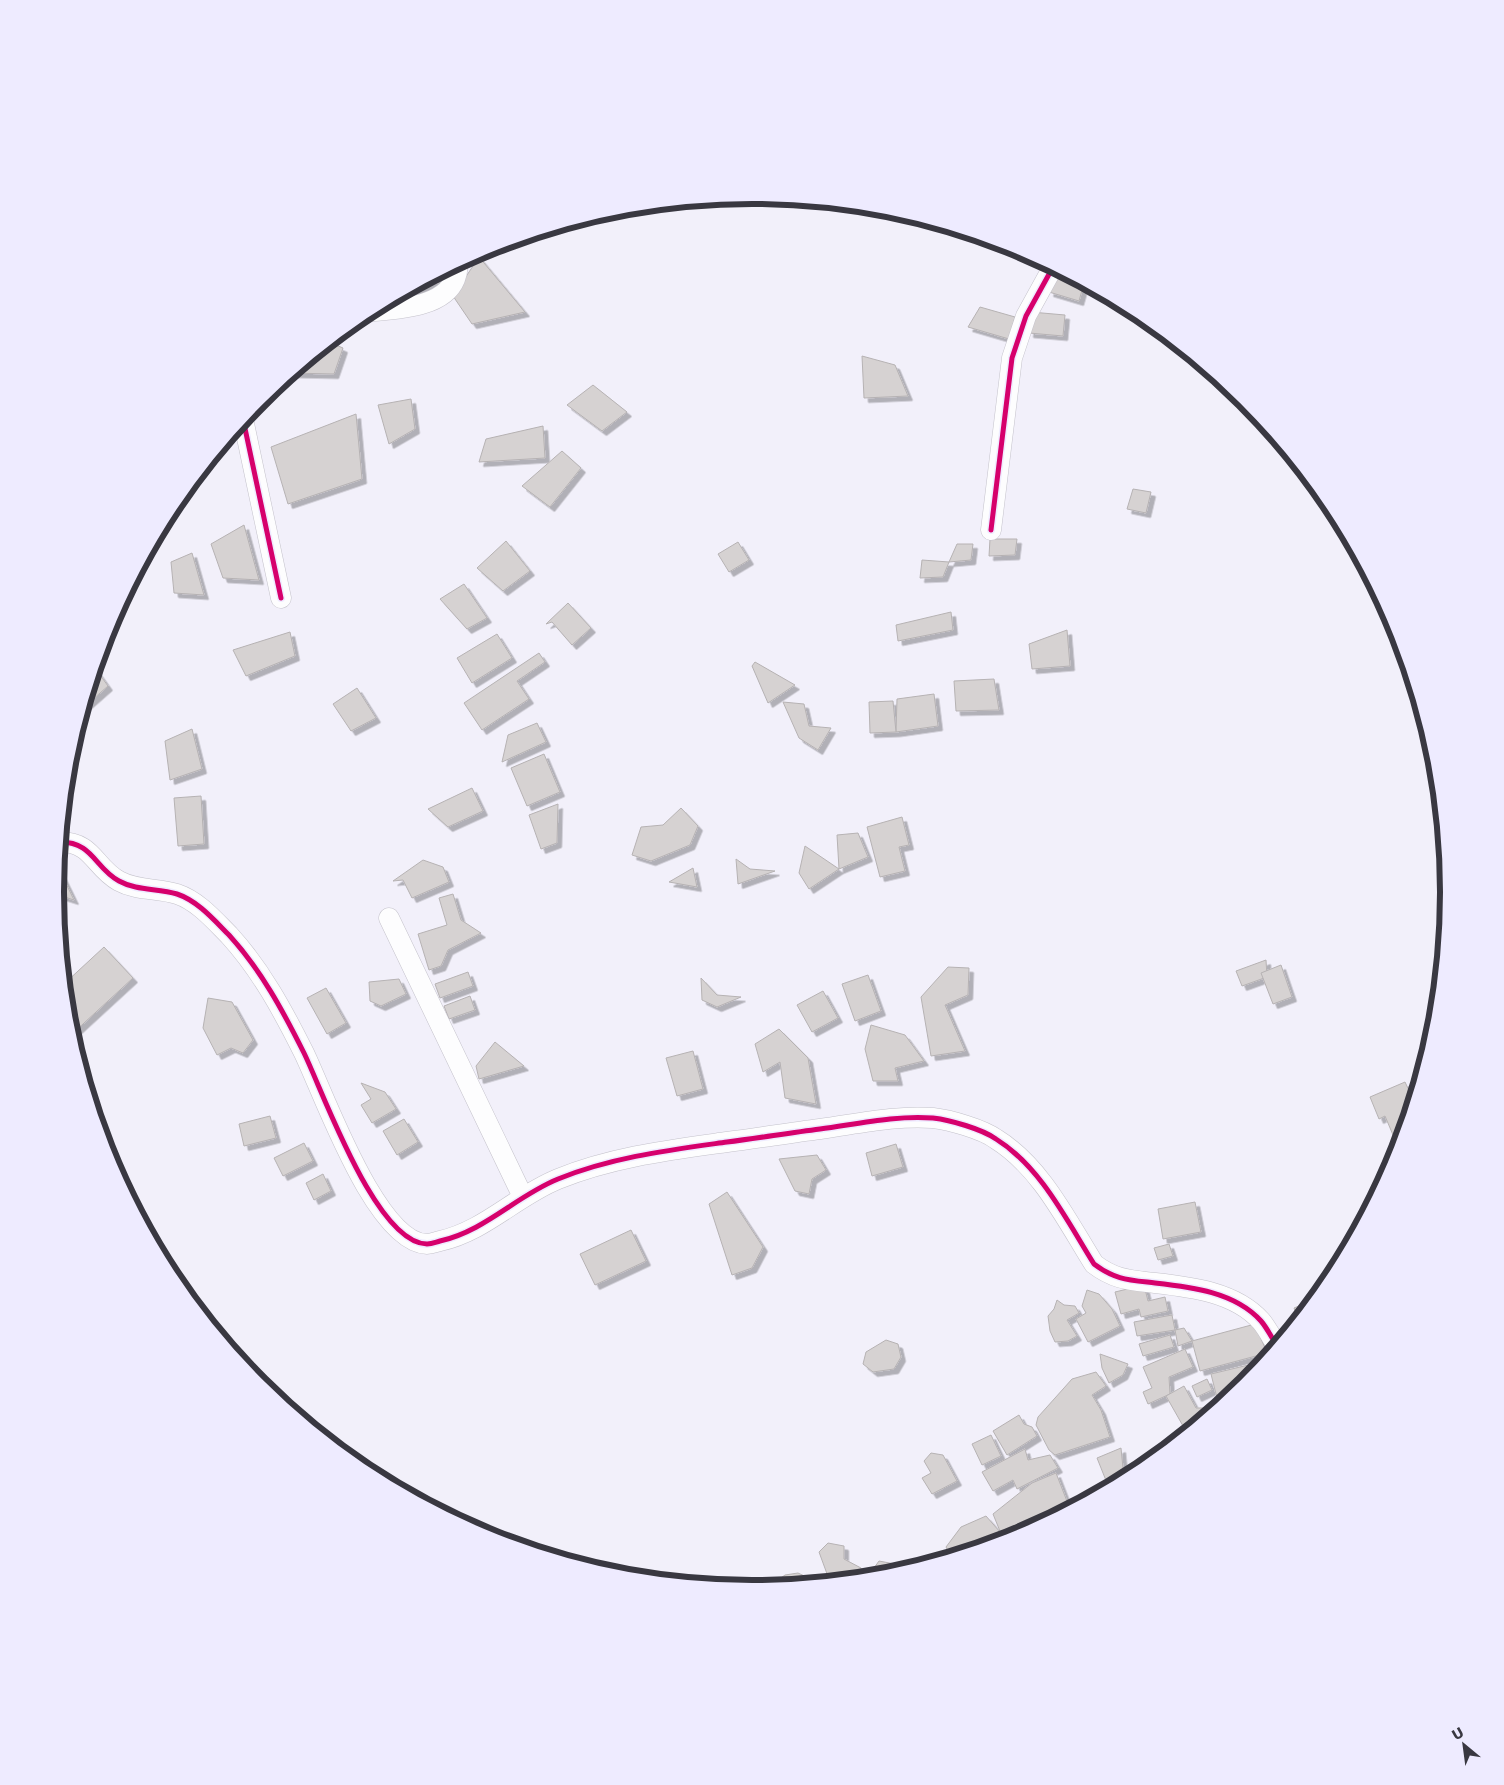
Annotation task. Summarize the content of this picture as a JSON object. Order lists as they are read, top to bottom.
{
  "north": "top left"
}
